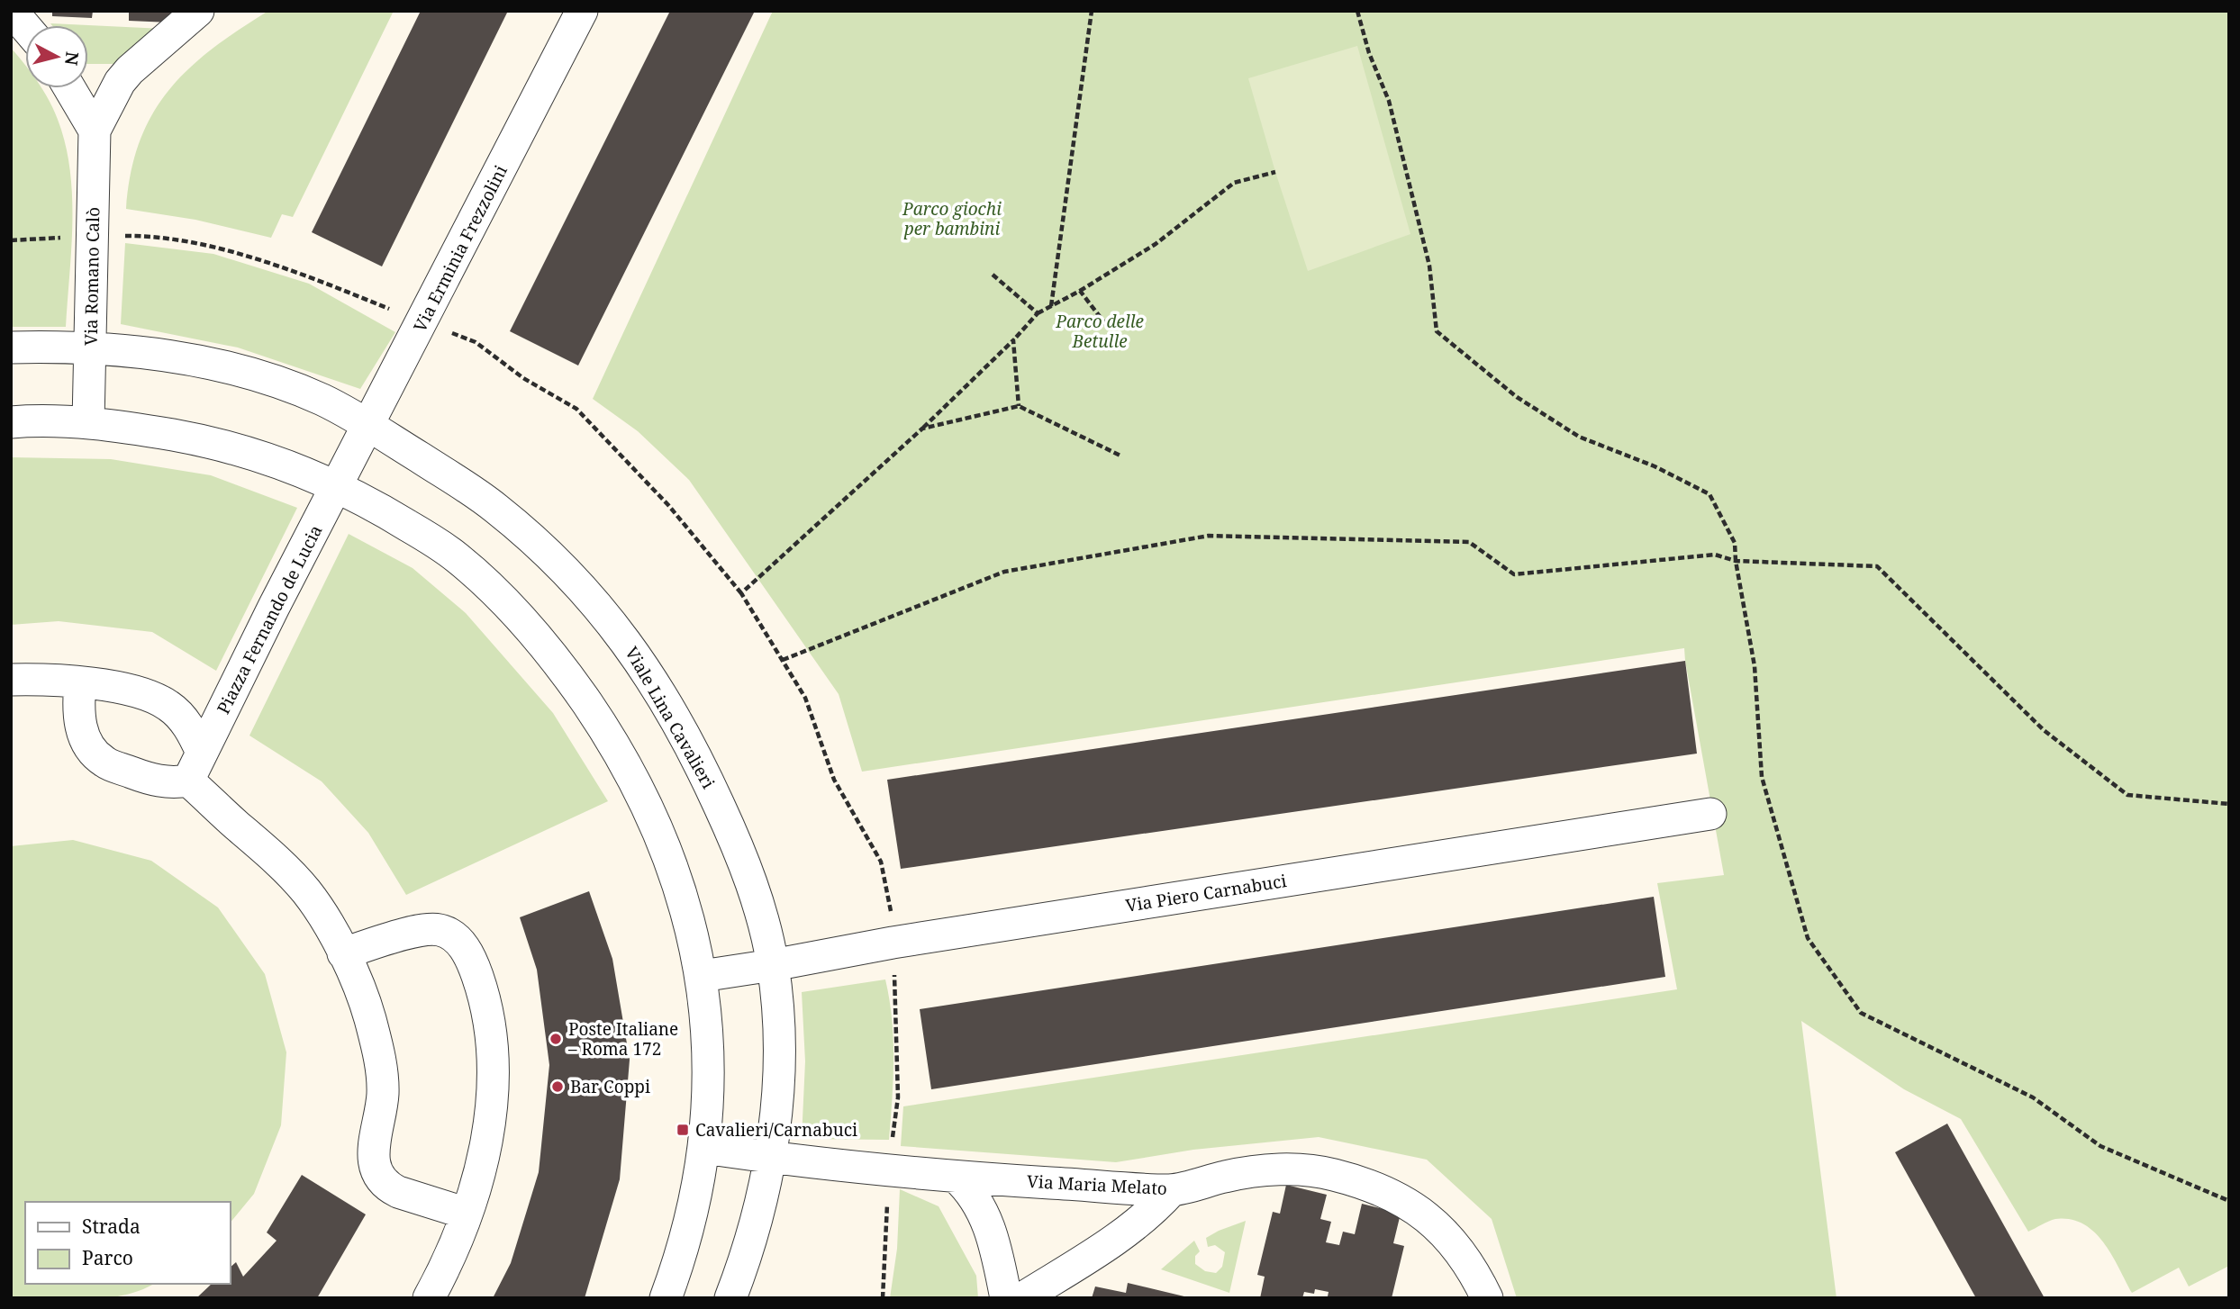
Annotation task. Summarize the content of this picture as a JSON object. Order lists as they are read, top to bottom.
{
  "streets": {
    "street": [
      "Via Erminia Frezzolini",
      "Via Romano Calò",
      "Piazza Fernando de Lucia",
      "Viale Lina Cavalieri",
      "Via Piero Carnabuci",
      "Via Maria Melato"
    ]
  },
  "crossings": [
    ["Via Erminia Frezzolini", "Piazza Fernando de Lucia"],
    ["Via Erminia Frezzolini", "Viale Lina Cavalieri"],
    ["Via Romano Calò", "Viale Lina Cavalieri"],
    ["Viale Lina Cavalieri", "Via Piero Carnabuci"],
    ["Viale Lina Cavalieri", "Via Maria Melato"]
  ],
  "parks": ["Parco giochi per bambini", "Parco delle Betulle"],
  "places": {
    "other": ["Poste Italiane – Roma 172", "Bar Coppi"],
    "transit": ["Cavalieri/Carnabuci"]
  },
  "legend": ["Strada", "Parco"],
  "north": "right"
}
